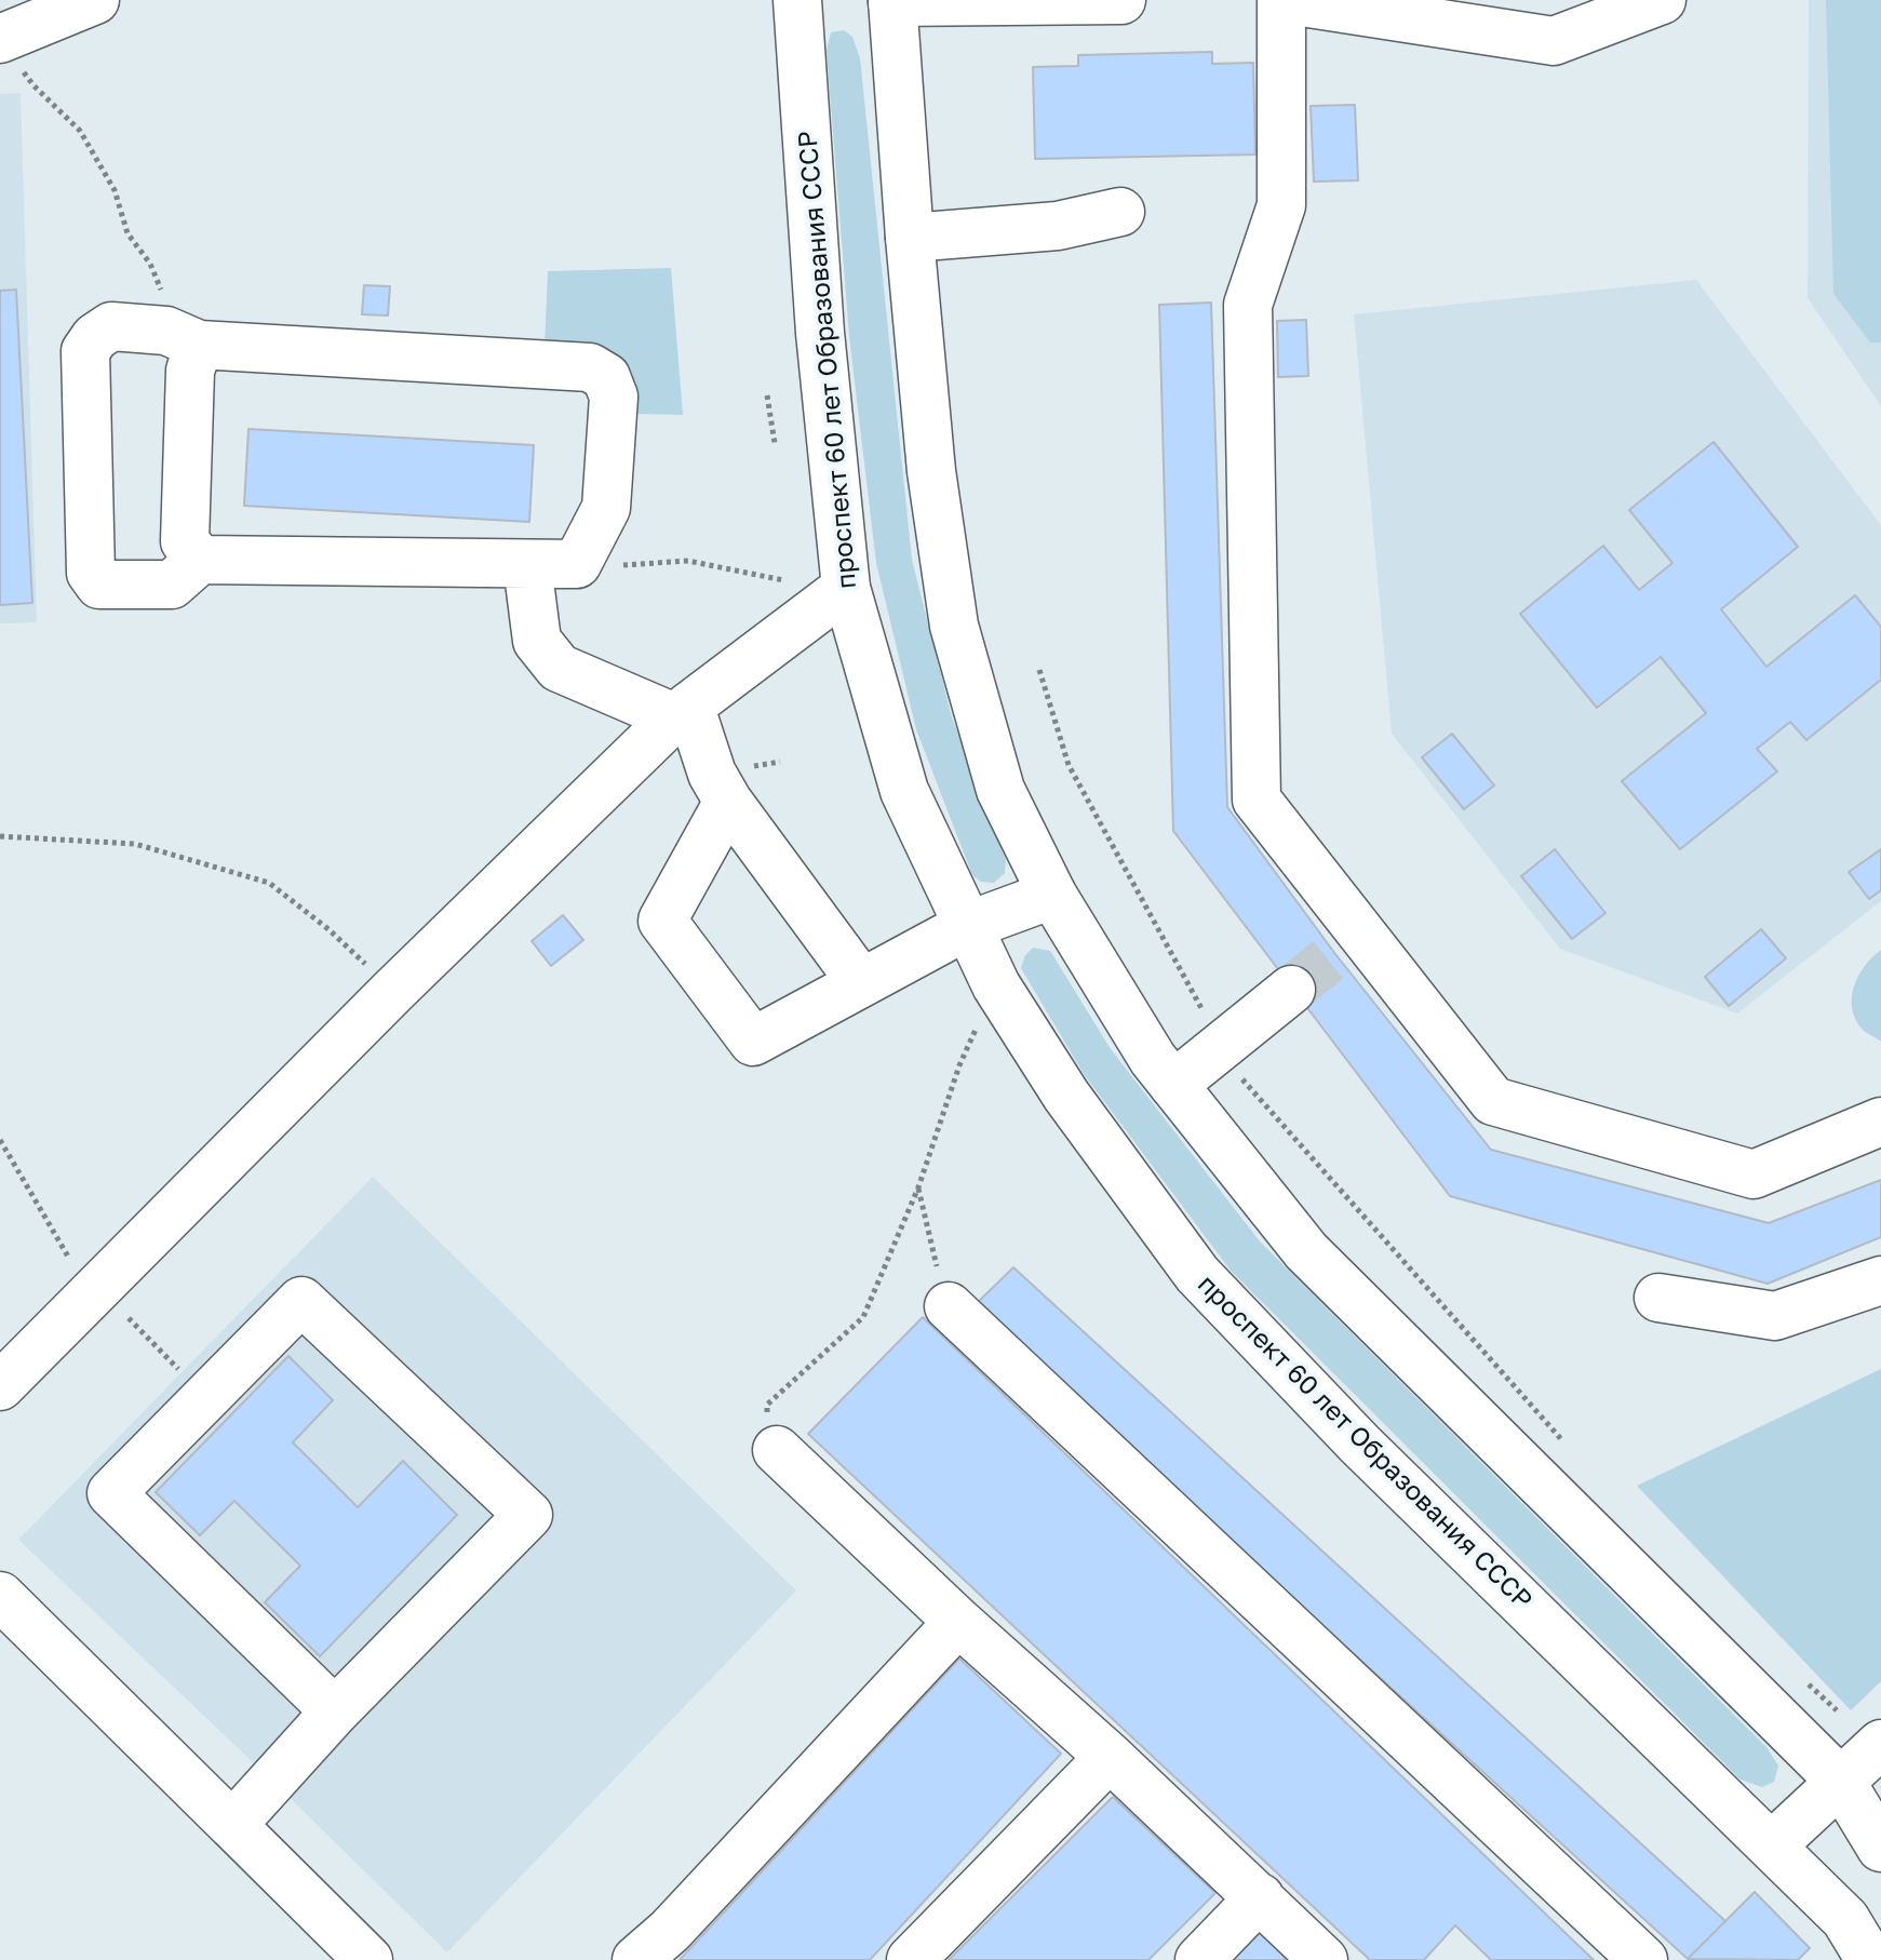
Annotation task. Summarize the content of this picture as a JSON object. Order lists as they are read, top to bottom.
{
  "streets": {
    "main road": ["проспект 60 лет Образования СССР"]
  }
}
